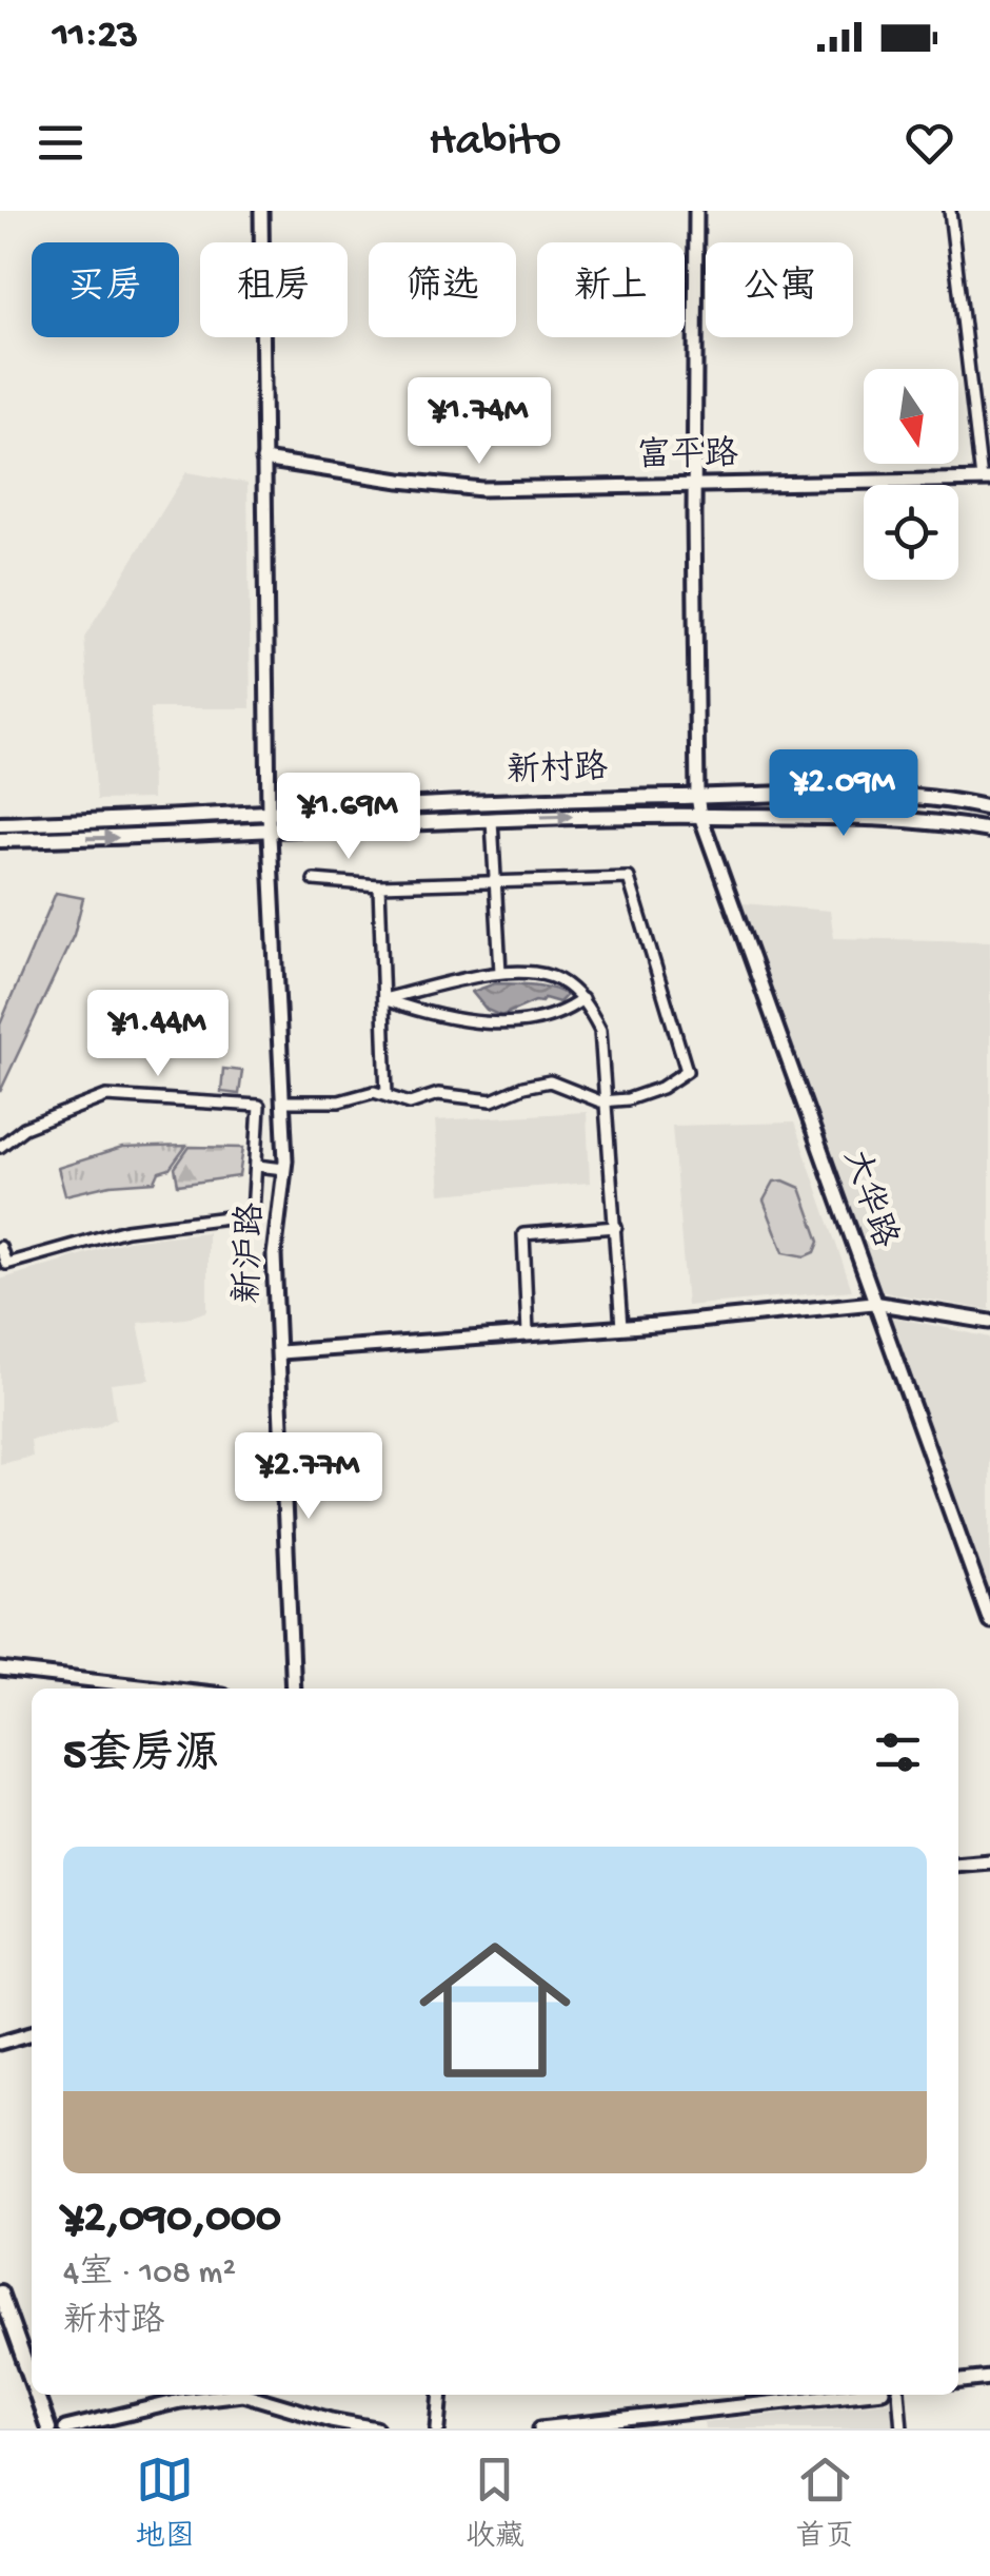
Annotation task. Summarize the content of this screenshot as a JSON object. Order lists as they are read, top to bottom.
{
  "streets": {
    "main road": ["新村路"],
    "street": ["富平路", "大华路", "新沪路"]
  },
  "crossings": [
    ["富平路", "大华路"],
    ["富平路", "新沪路"],
    ["新村路", "大华路"],
    ["新村路", "新沪路"]
  ],
  "north": "bottom",
  "page": {
    "status": "11:23",
    "header": "Habito",
    "chip": [
      "买房",
      "租房",
      "筛选",
      "新上",
      "公寓"
    ],
    "price": [
      "¥1.74M",
      "¥2.09M",
      "¥1.69M",
      "¥1.44M",
      "¥2.77M"
    ],
    "heading": "5套房源",
    "list": [
      {
        "name": "¥2,090,000",
        "note": "4室 · 108 m² · 新村路"
      }
    ],
    "tabs": ["地图", "收藏", "首页"]
  }
}
